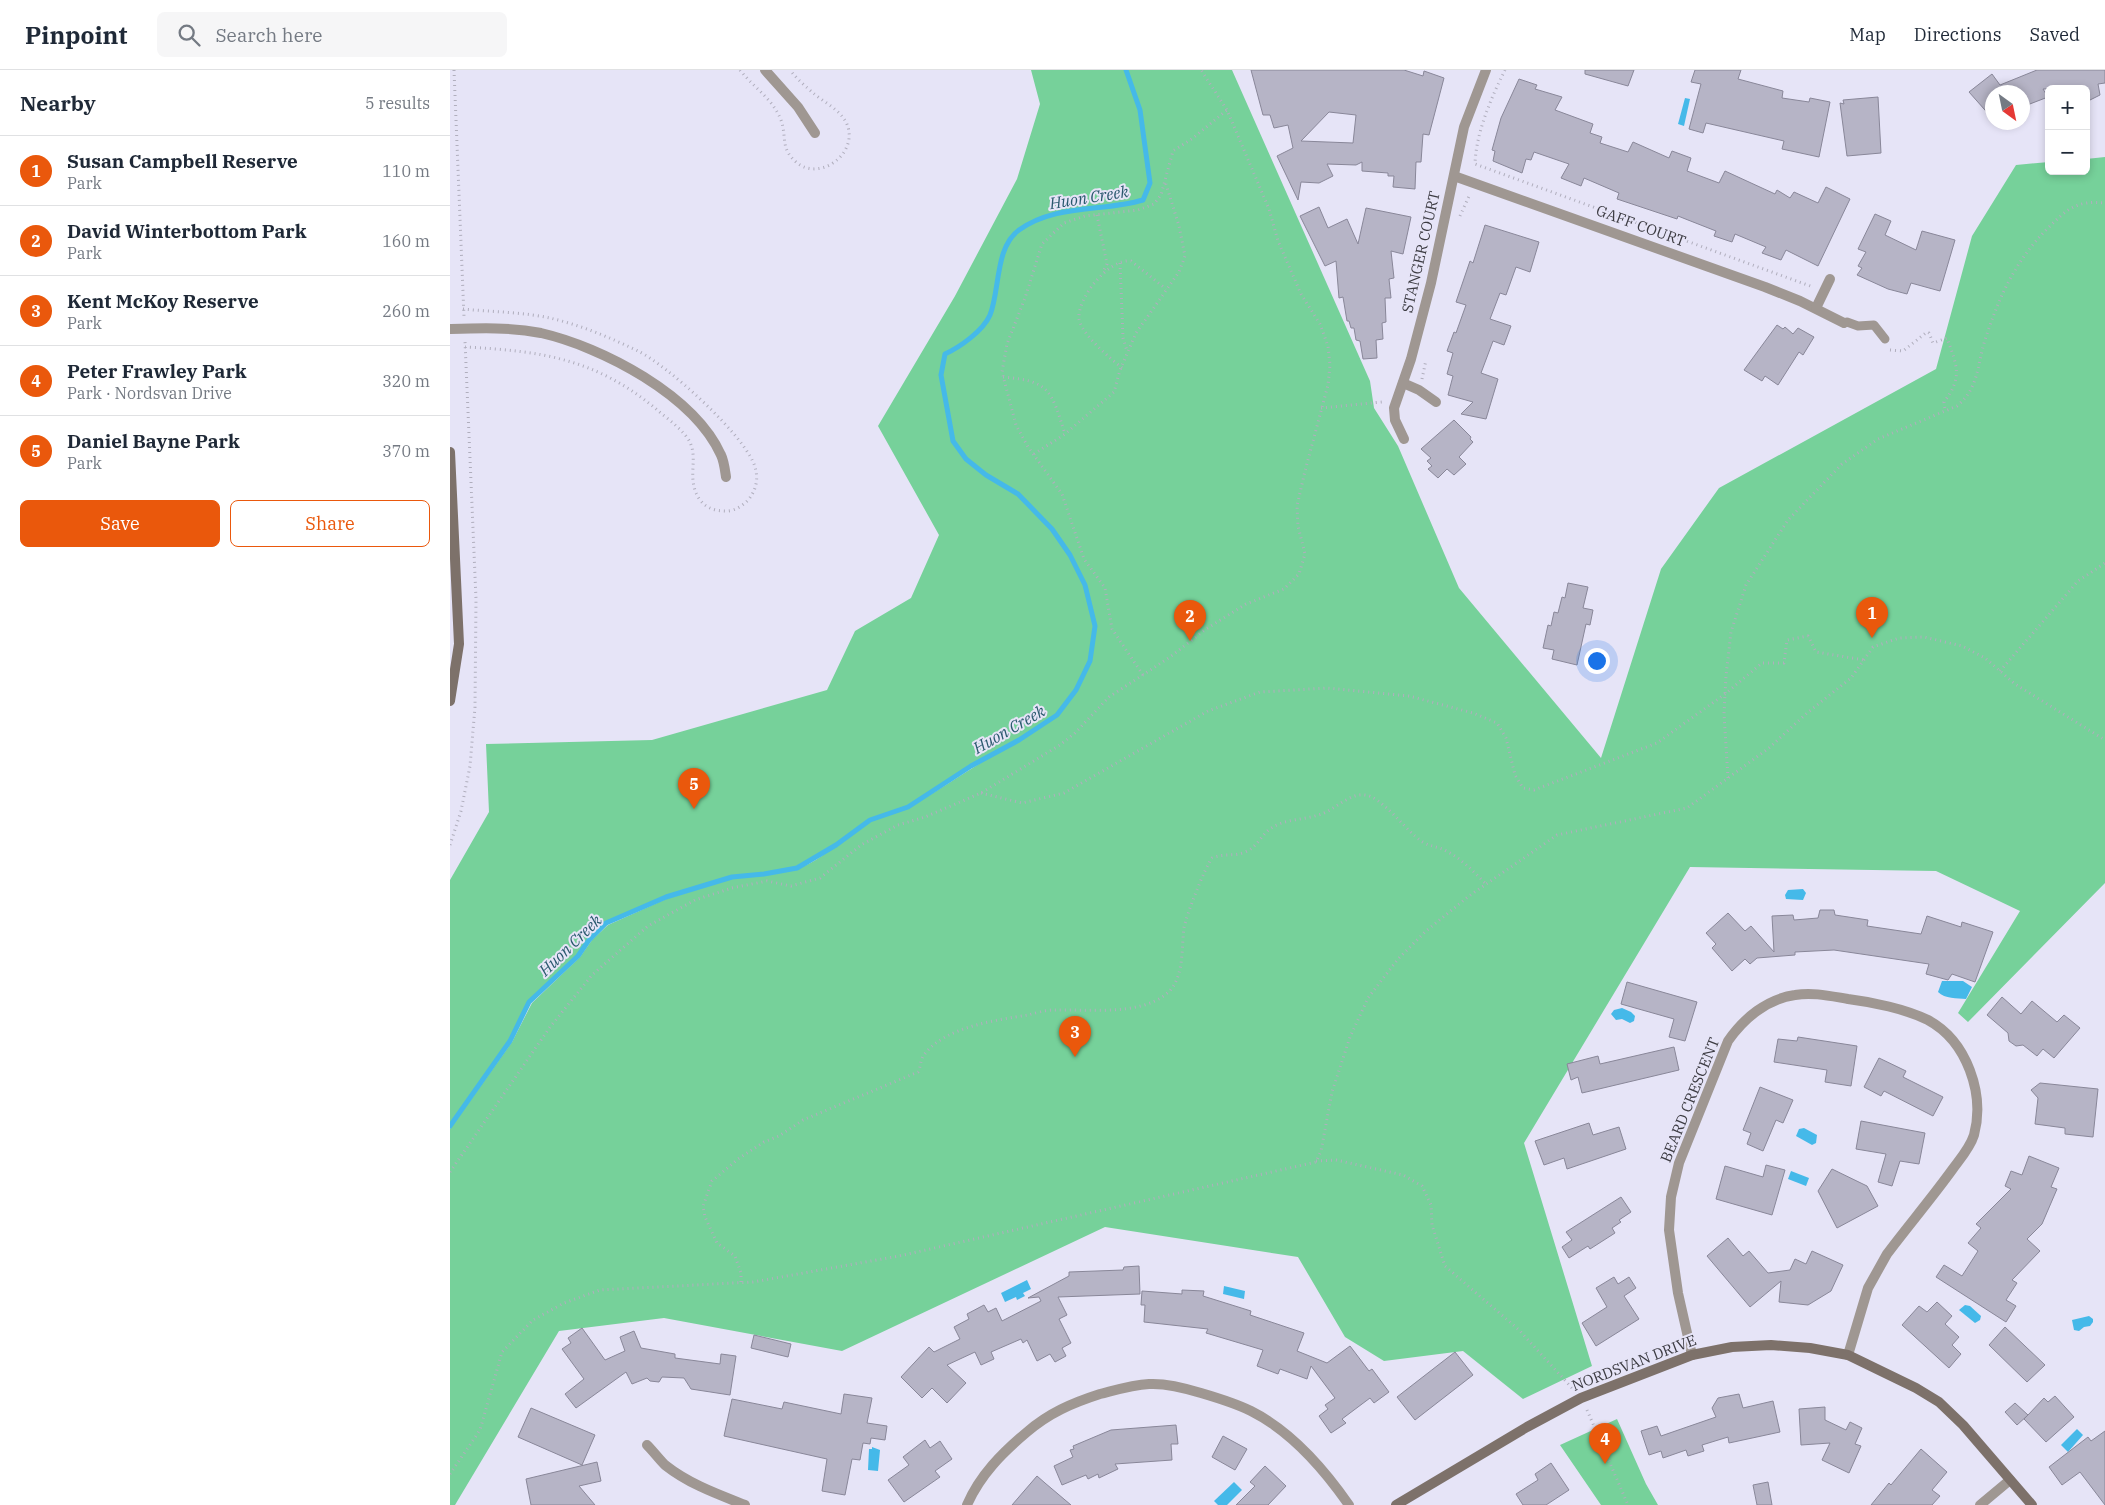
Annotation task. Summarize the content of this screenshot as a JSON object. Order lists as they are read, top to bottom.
{
  "streets": {
    "street": [
      "GAFF COURT",
      "STANGER COURT",
      "BEARD CRESCENT",
      "NORDSVAN DRIVE"
    ]
  },
  "crossings": [
    ["GAFF COURT", "STANGER COURT"],
    ["BEARD CRESCENT", "NORDSVAN DRIVE"]
  ],
  "water": ["Huon Creek"],
  "north": "bottom right",
  "page": {
    "header": "Pinpoint",
    "search": "Search here",
    "nav": ["Map", "Directions", "Saved"],
    "heading": ["Nearby", "5 results"],
    "map_buttons": ["+", "−"],
    "list": [
      {
        "mark": "1",
        "name": "Susan Campbell Reserve",
        "note": "Park",
        "value": "110 m"
      },
      {
        "mark": "2",
        "name": "David Winterbottom Park",
        "note": "Park",
        "value": "160 m"
      },
      {
        "mark": "3",
        "name": "Kent McKoy Reserve",
        "note": "Park",
        "value": "260 m"
      },
      {
        "mark": "4",
        "name": "Peter Frawley Park",
        "note": "Park · Nordsvan Drive",
        "value": "320 m"
      },
      {
        "mark": "5",
        "name": "Daniel Bayne Park",
        "note": "Park",
        "value": "370 m"
      }
    ],
    "buttons": ["Save", "Share"],
    "pins": [
      "1",
      "2",
      "5",
      "3",
      "4"
    ]
  }
}
